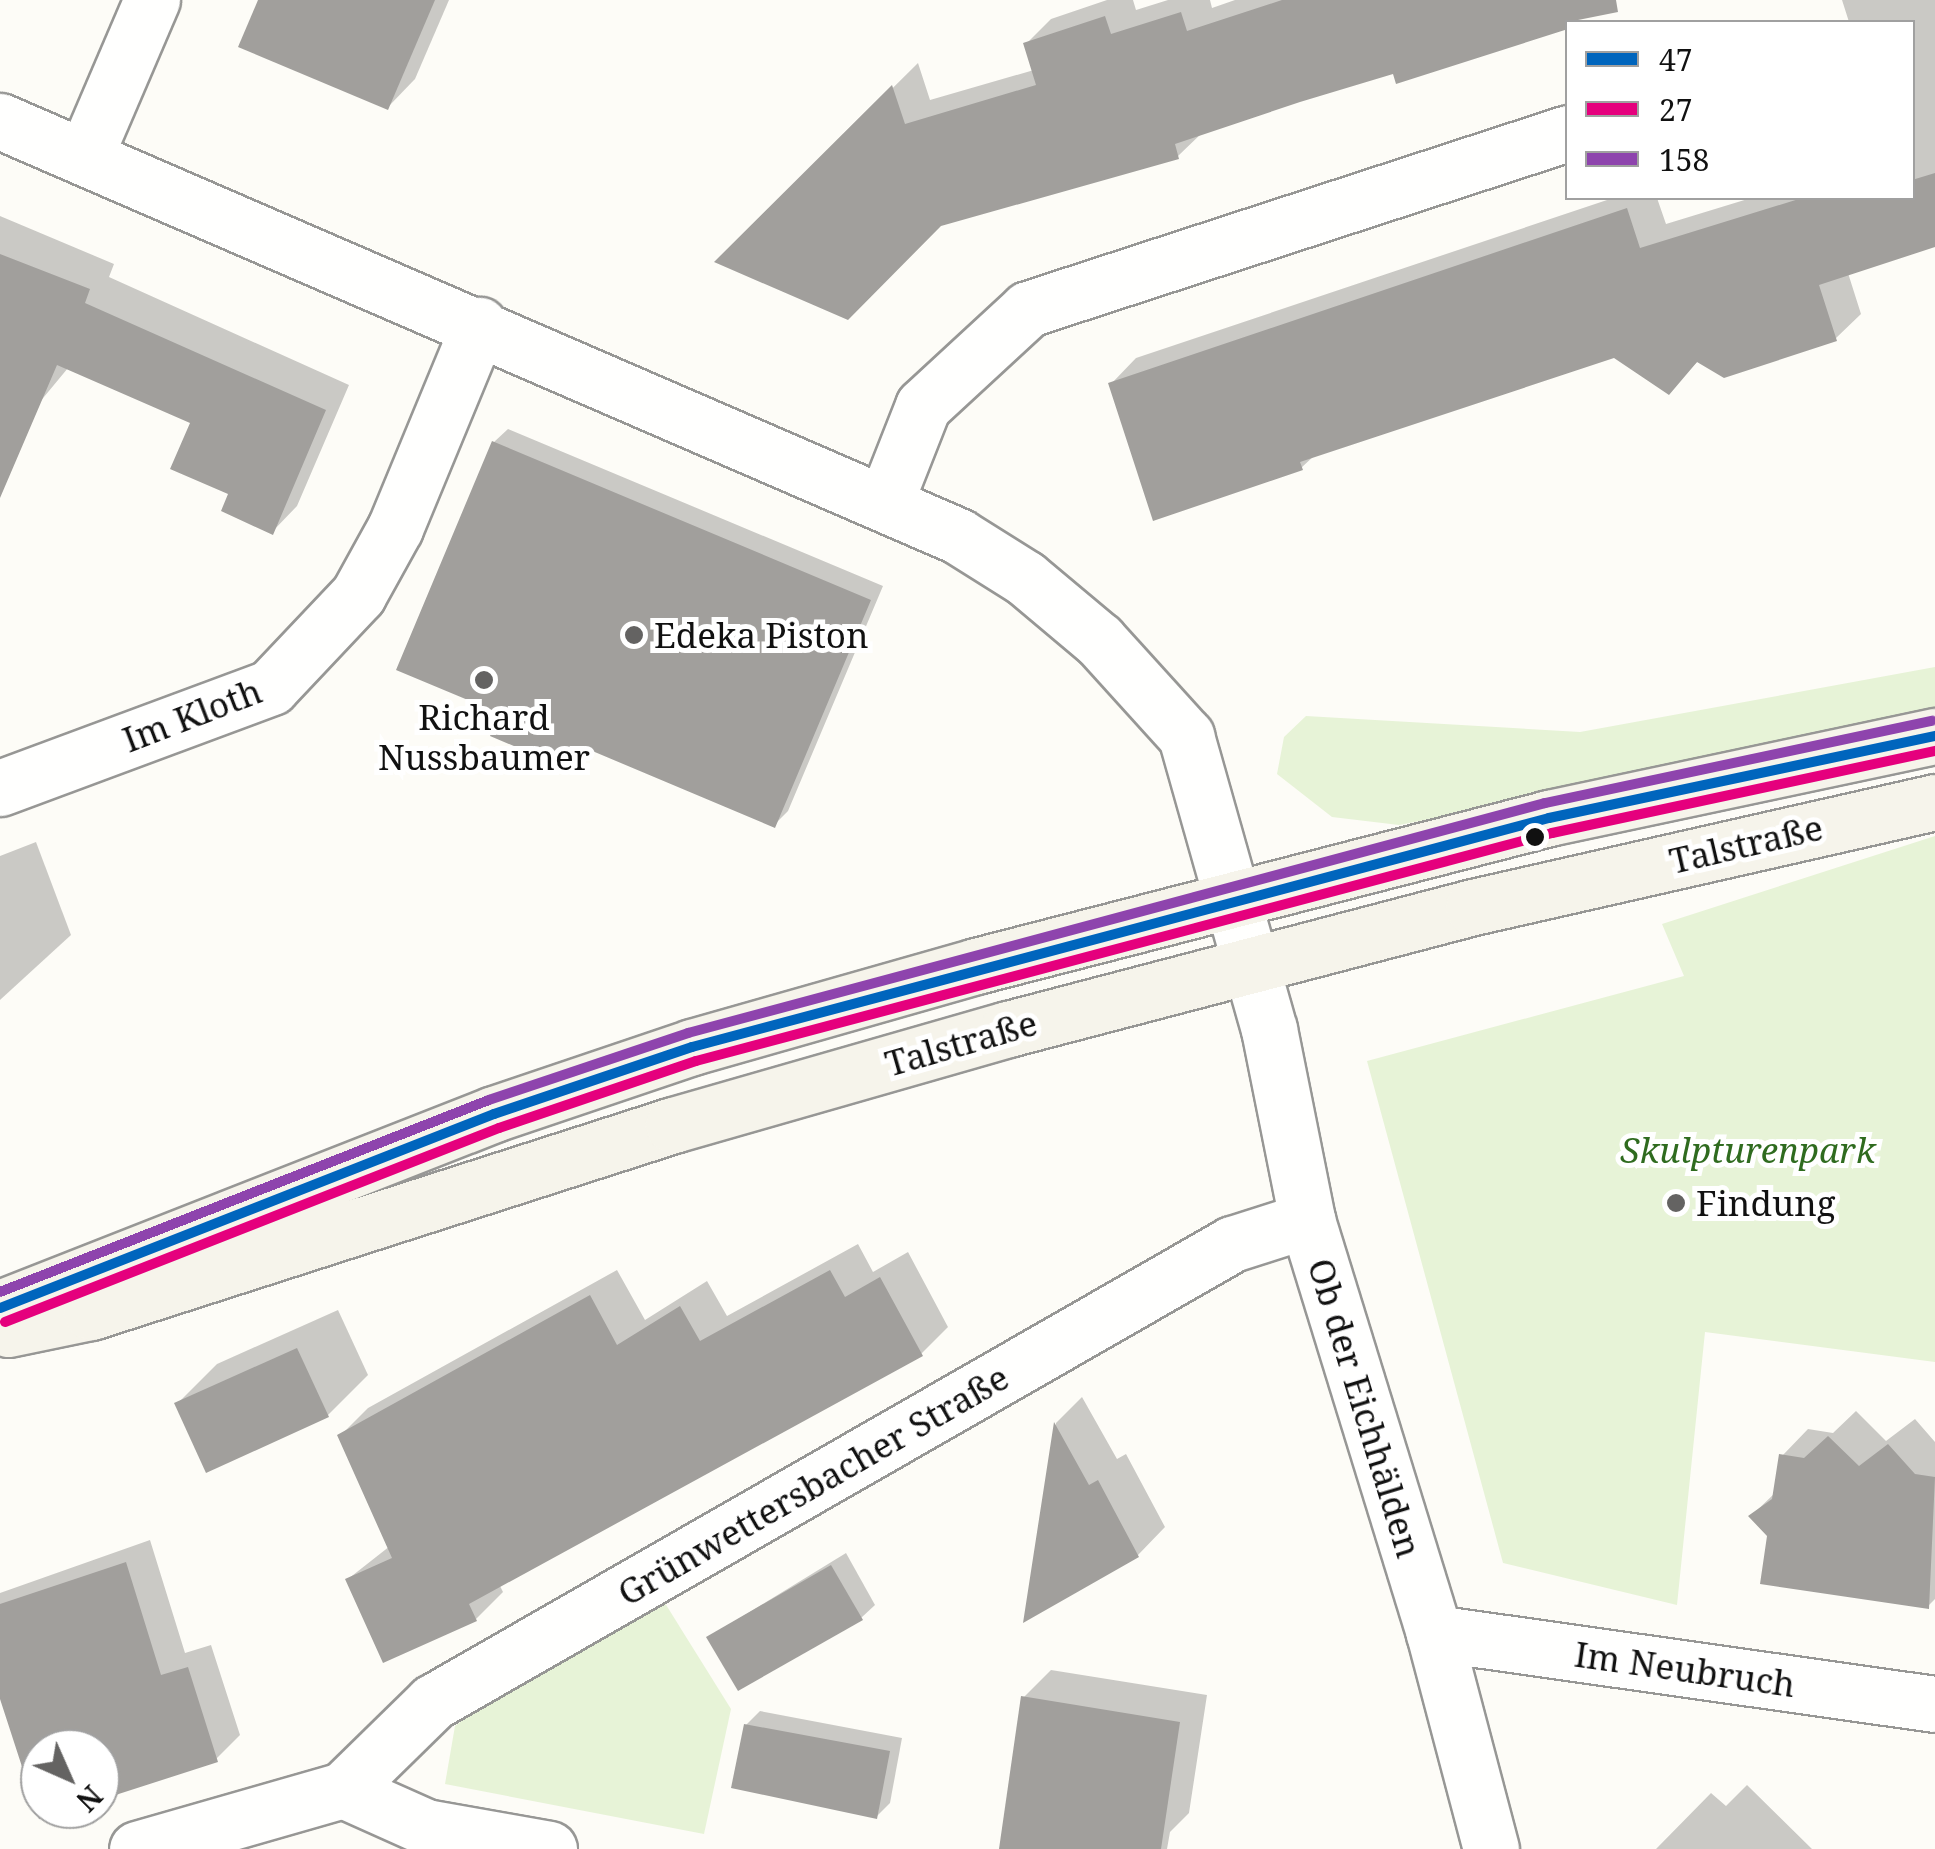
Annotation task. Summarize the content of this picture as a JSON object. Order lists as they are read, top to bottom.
{
  "streets": {
    "main road": ["Talstraße"],
    "street": [
      "Im Kloth",
      "Ob der Eichhälden",
      "Grünwettersbacher Straße",
      "Im Neubruch"
    ]
  },
  "crossings": [
    ["Talstraße", "Ob der Eichhälden"],
    ["Ob der Eichhälden", "Grünwettersbacher Straße"],
    ["Ob der Eichhälden", "Im Neubruch"]
  ],
  "parks": ["Skulpturenpark"],
  "places": ["Edeka Piston", "Richard Nussbaumer", "Findung"],
  "lines": ["transit line 158", "transit line 47", "transit line 27"],
  "legend": ["47", "27", "158"],
  "north": "bottom right"
}
